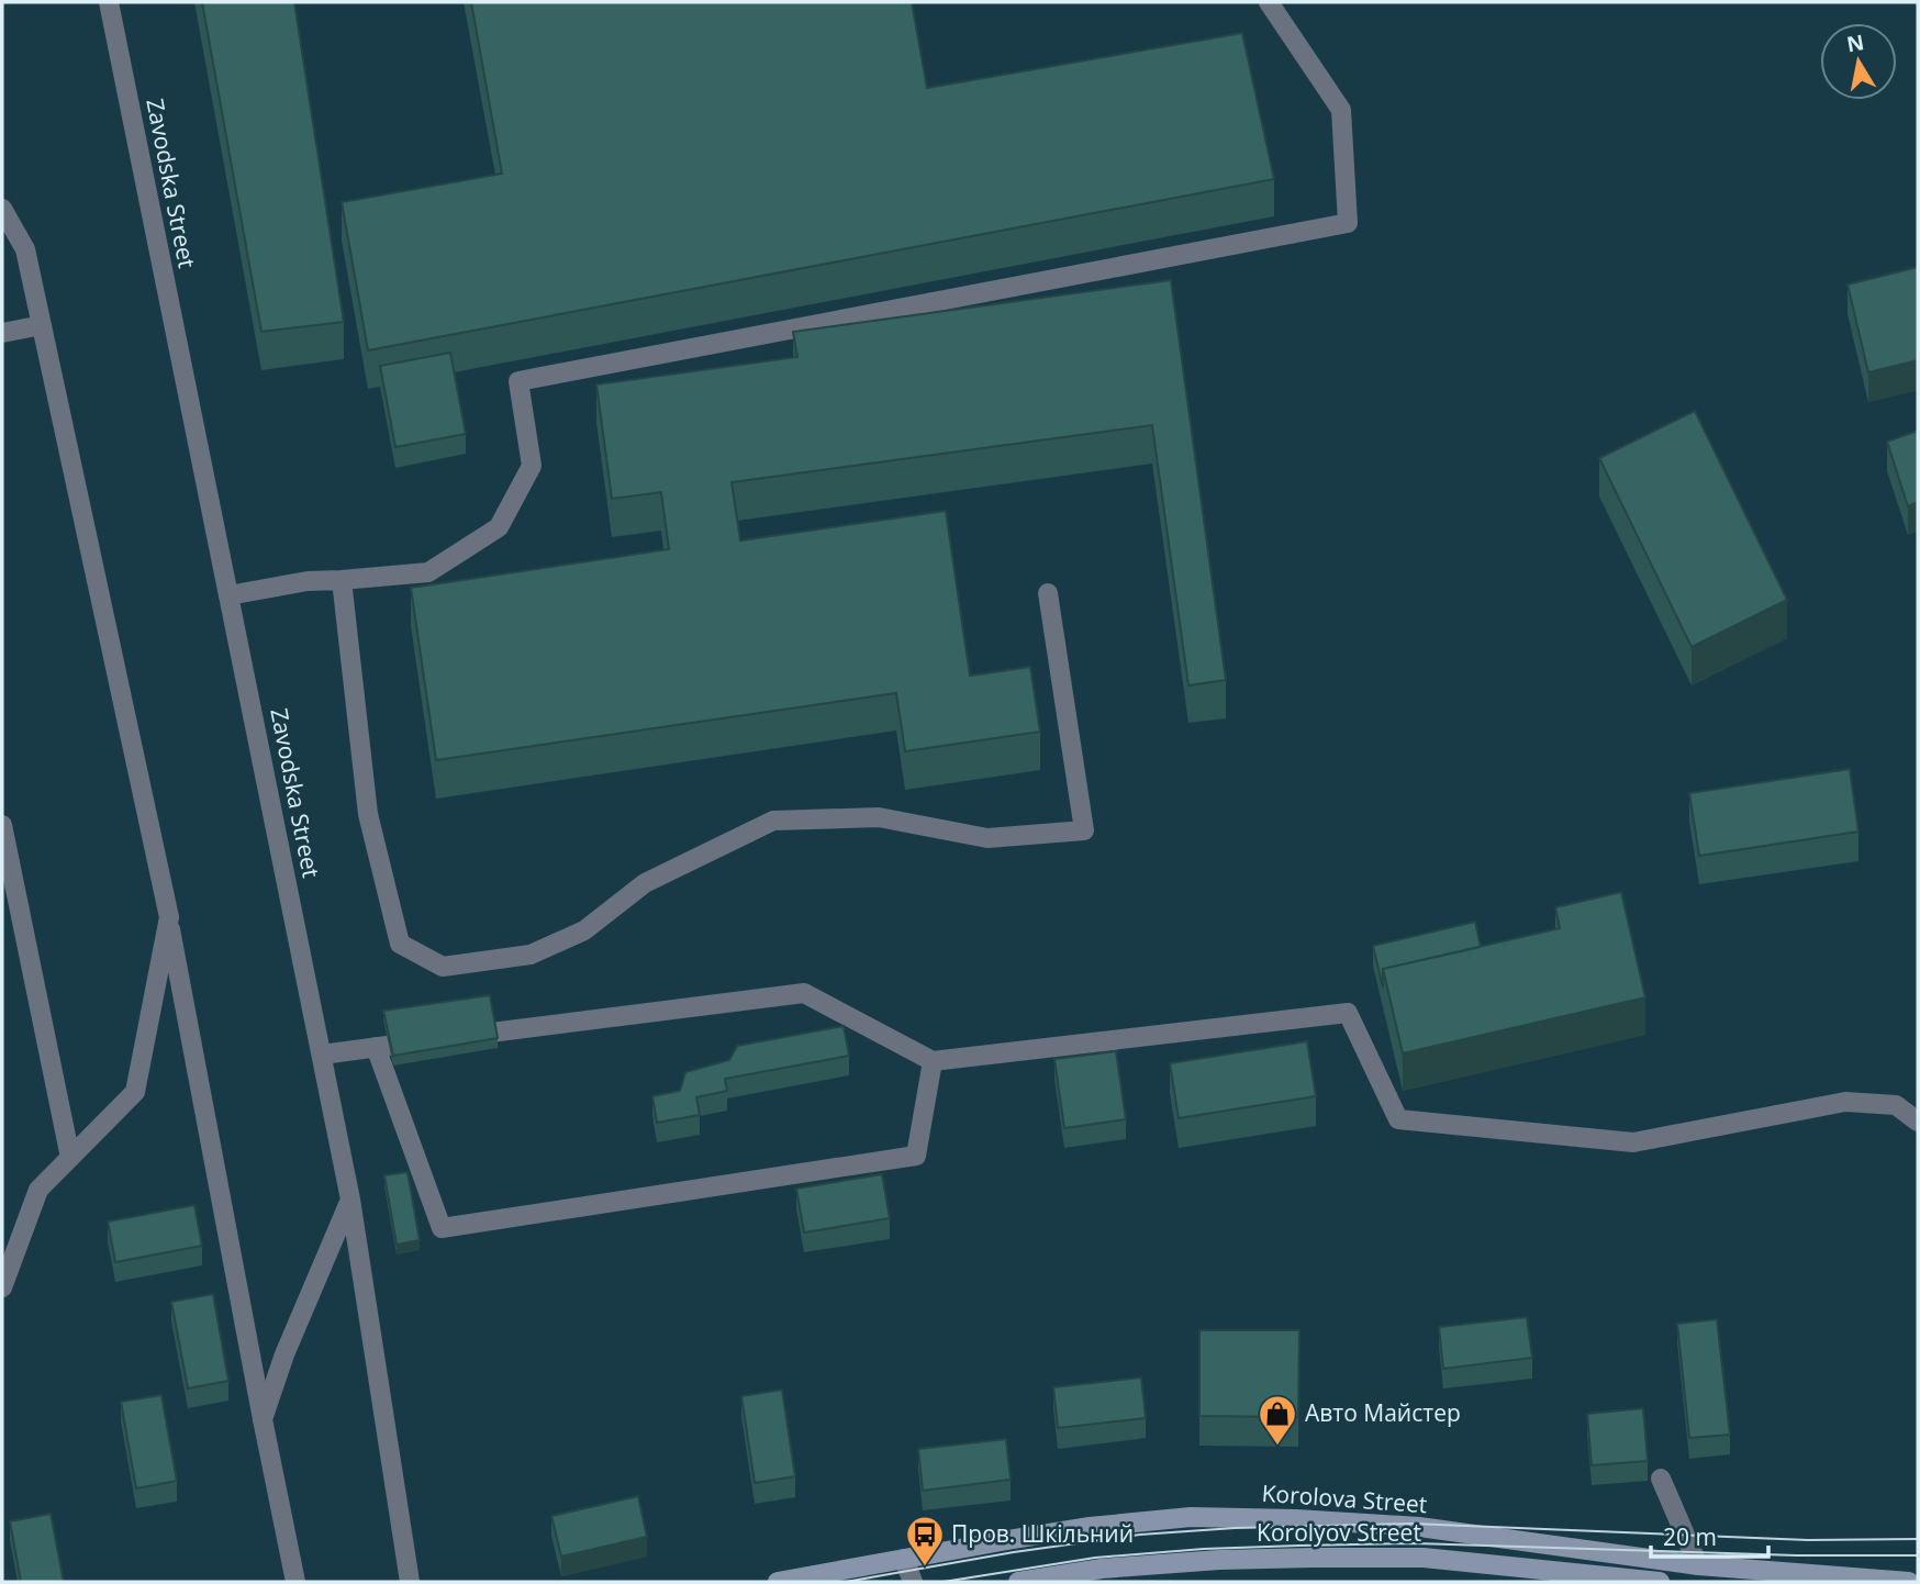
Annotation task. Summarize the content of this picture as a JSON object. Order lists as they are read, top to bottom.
{
  "streets": {
    "main road": ["Korolova Street", "Korolyov Street"],
    "street": ["Zavodska Street"]
  },
  "places": {
    "shop": ["Авто Майстер"],
    "bus stop": ["Пров. Шкільний"]
  },
  "scale_bar": "20 m",
  "north": "top"
}
